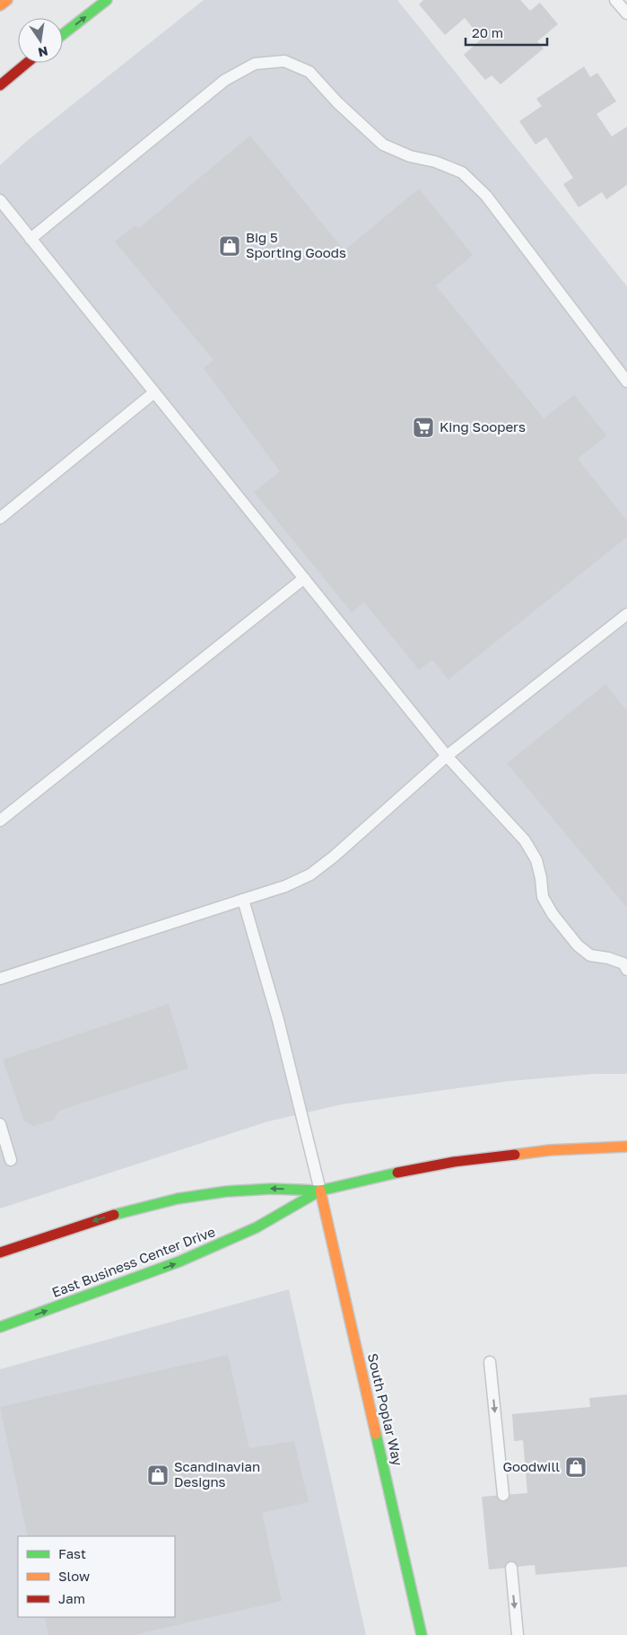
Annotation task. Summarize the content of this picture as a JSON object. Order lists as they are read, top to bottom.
{
  "streets": {
    "street": ["East Business Center Drive", "South Poplar Way"]
  },
  "crossings": [
    ["East Business Center Drive", "South Poplar Way"]
  ],
  "places": {
    "shop": ["Big 5 Sporting Goods", "Goodwill", "Scandinavian Designs"],
    "supermarket": ["King Soopers"]
  },
  "legend": ["Fast", "Slow", "Jam"],
  "scale_bar": "20 m",
  "north": "bottom"
}
